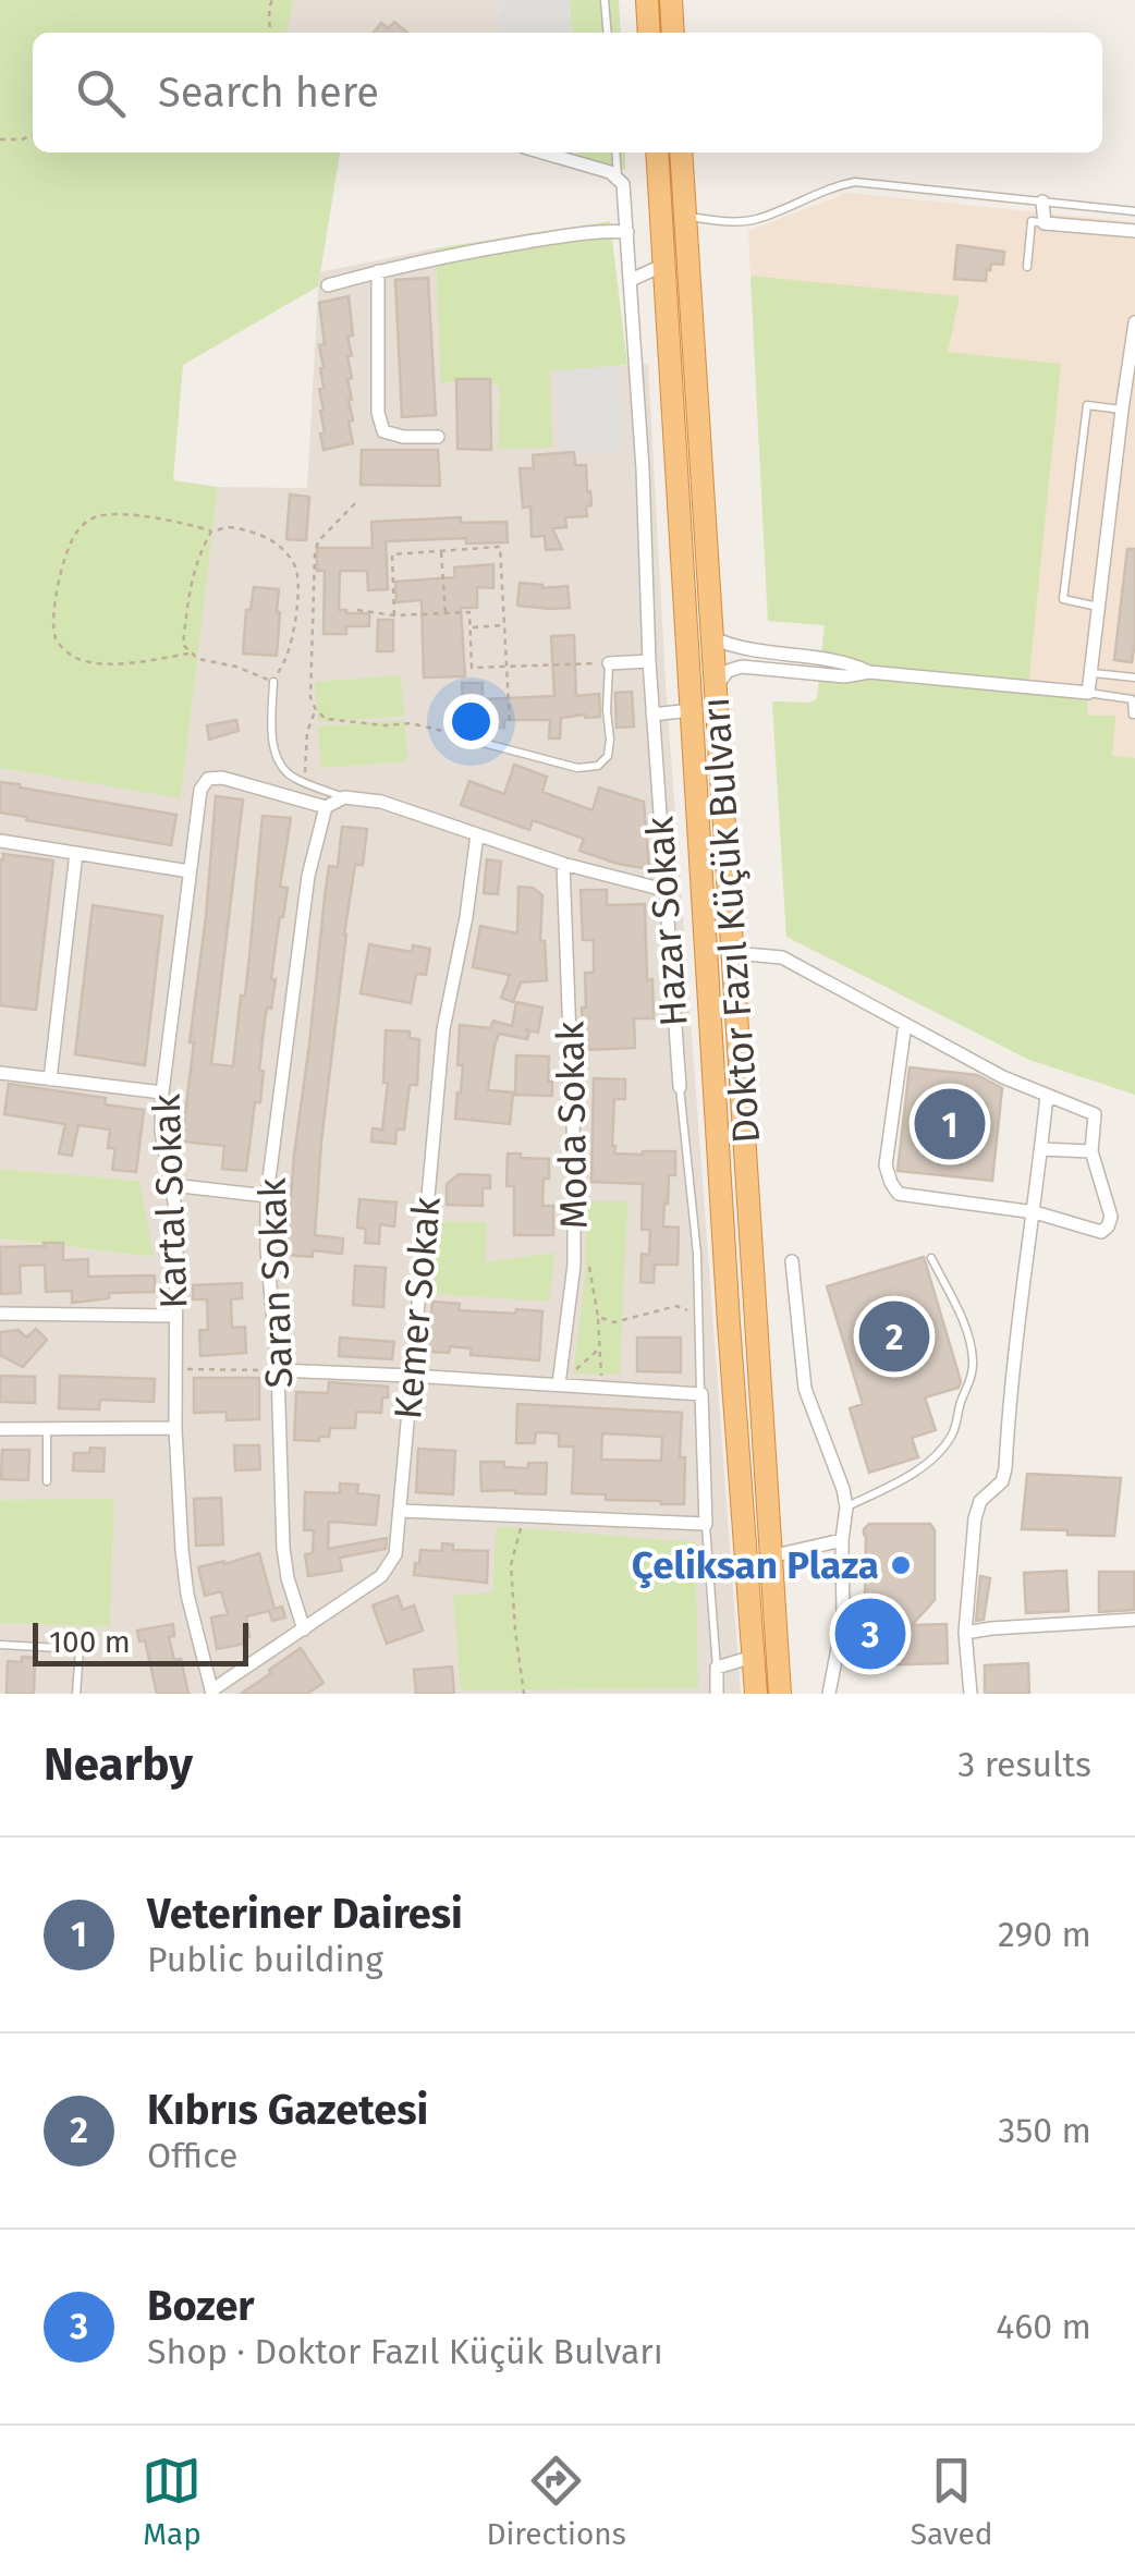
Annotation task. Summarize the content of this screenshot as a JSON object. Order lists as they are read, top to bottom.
{
  "streets": {
    "highway": ["Doktor Fazıl Küçük Bulvarı"],
    "street": [
      "Hazar Sokak",
      "Moda Sokak",
      "Kartal Sokak",
      "Saran Sokak",
      "Kemer Sokak"
    ]
  },
  "crossings": [
    ["Kartal Sokak", "Saran Sokak"],
    ["Kartal Sokak", "Kemer Sokak"],
    ["Saran Sokak", "Kemer Sokak"]
  ],
  "places": ["Çeliksan Plaza"],
  "scale_bar": "100 m",
  "page": {
    "search": "Search here",
    "pins": ["1", "2", "3"],
    "scale": "100 m",
    "heading": ["Nearby", "3 results"],
    "list": [
      {
        "mark": "1",
        "name": "Veteriner Dairesi",
        "note": "Public building",
        "value": "290 m"
      },
      {
        "mark": "2",
        "name": "Kıbrıs Gazetesi",
        "note": "Office",
        "value": "350 m"
      },
      {
        "mark": "3",
        "name": "Bozer",
        "note": "Shop · Doktor Fazıl Küçük Bulvarı",
        "value": "460 m"
      }
    ],
    "nav": ["Map", "Directions", "Saved"]
  }
}
